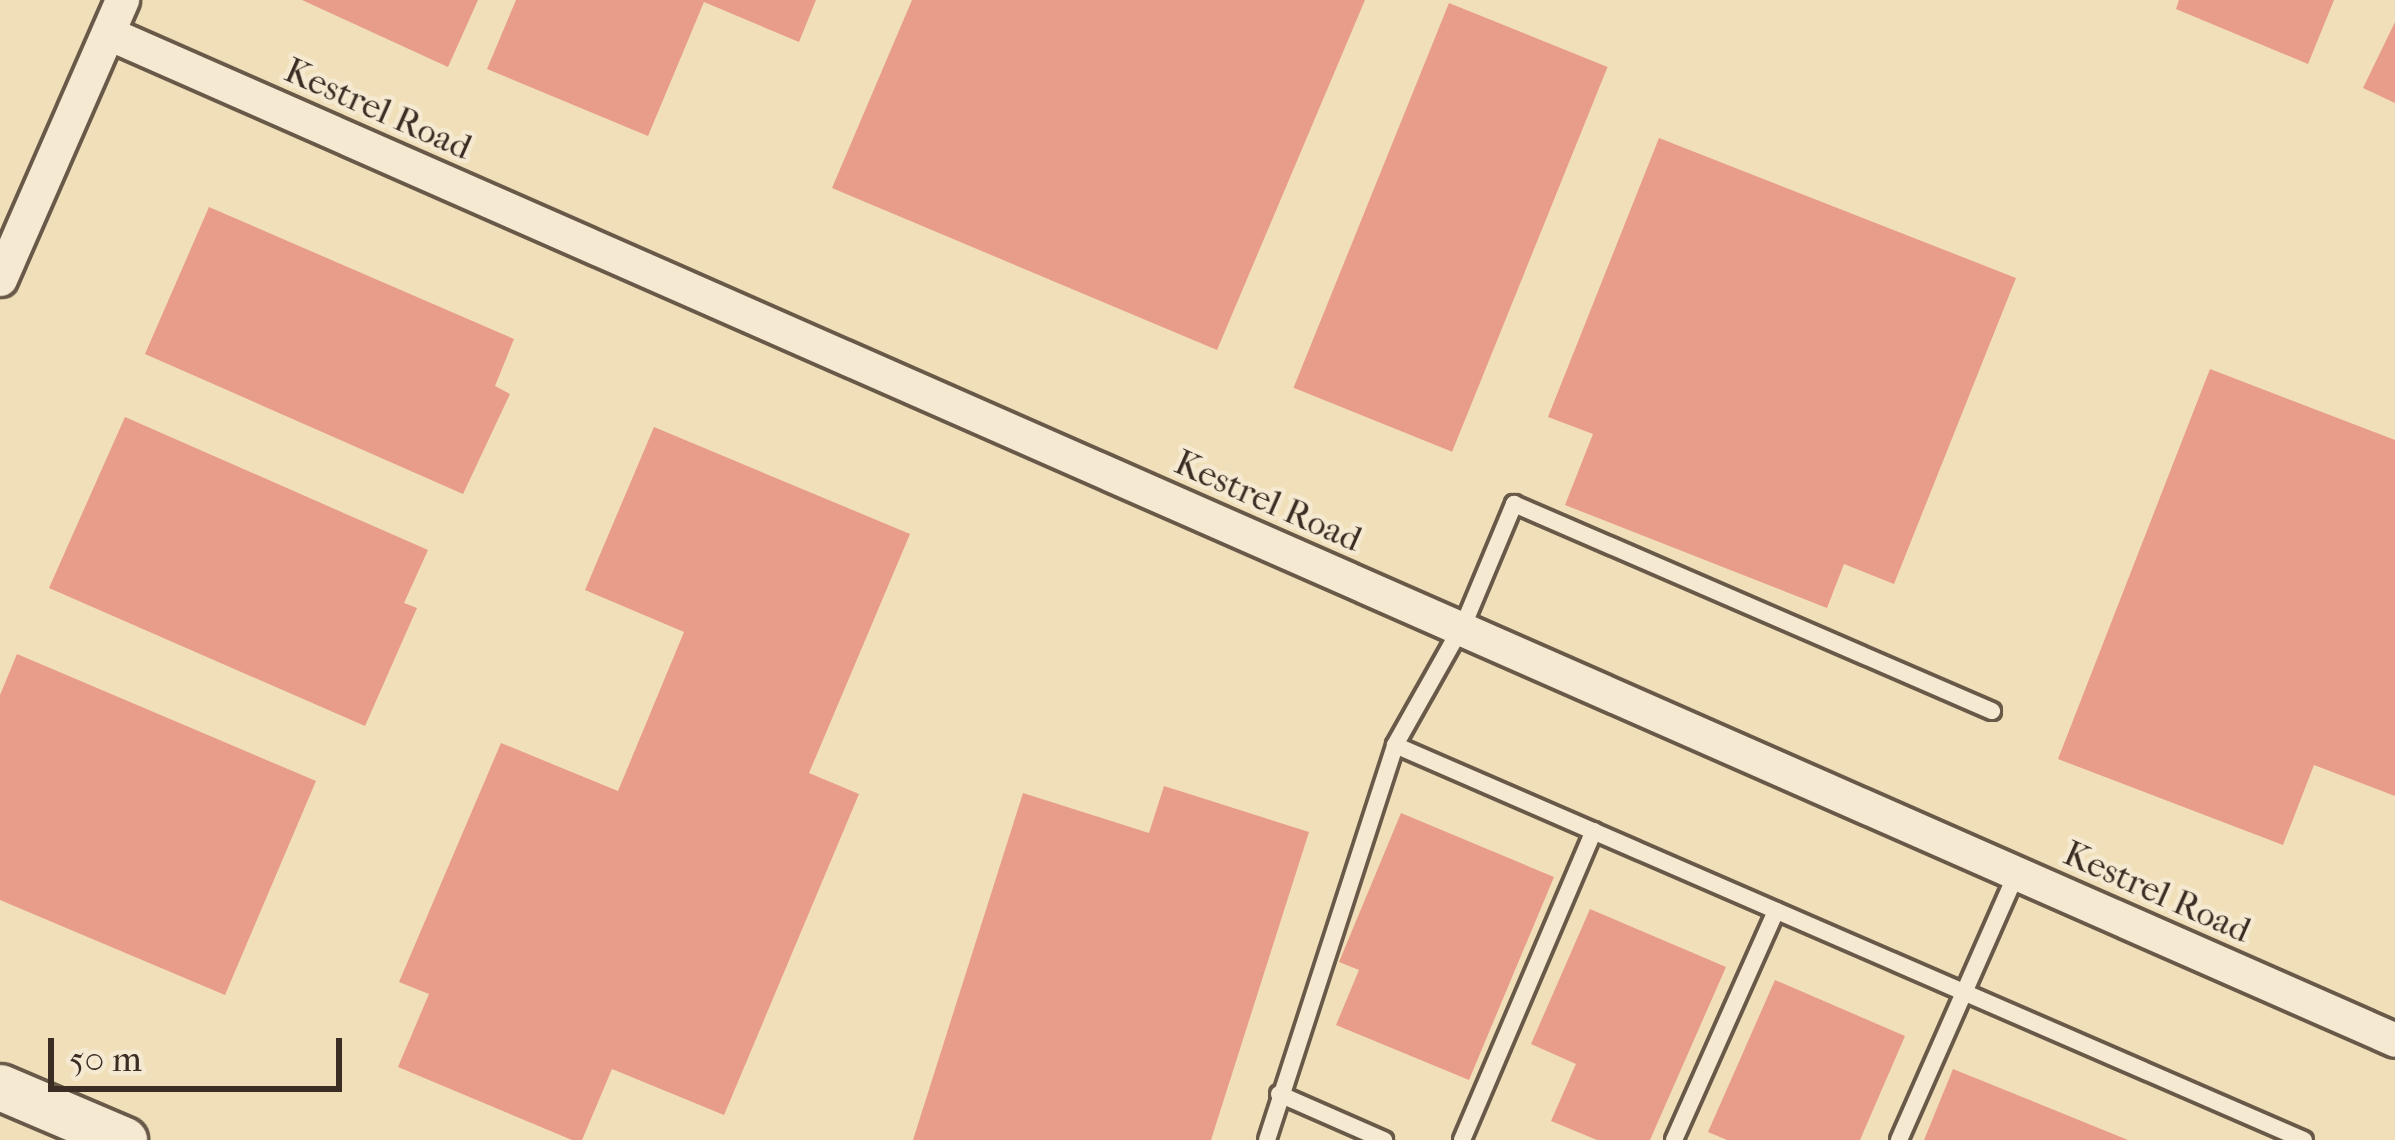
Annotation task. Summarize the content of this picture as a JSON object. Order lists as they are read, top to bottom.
{
  "streets": {
    "street": ["Kestrel Road"]
  },
  "scale_bar": "50 m"
}
